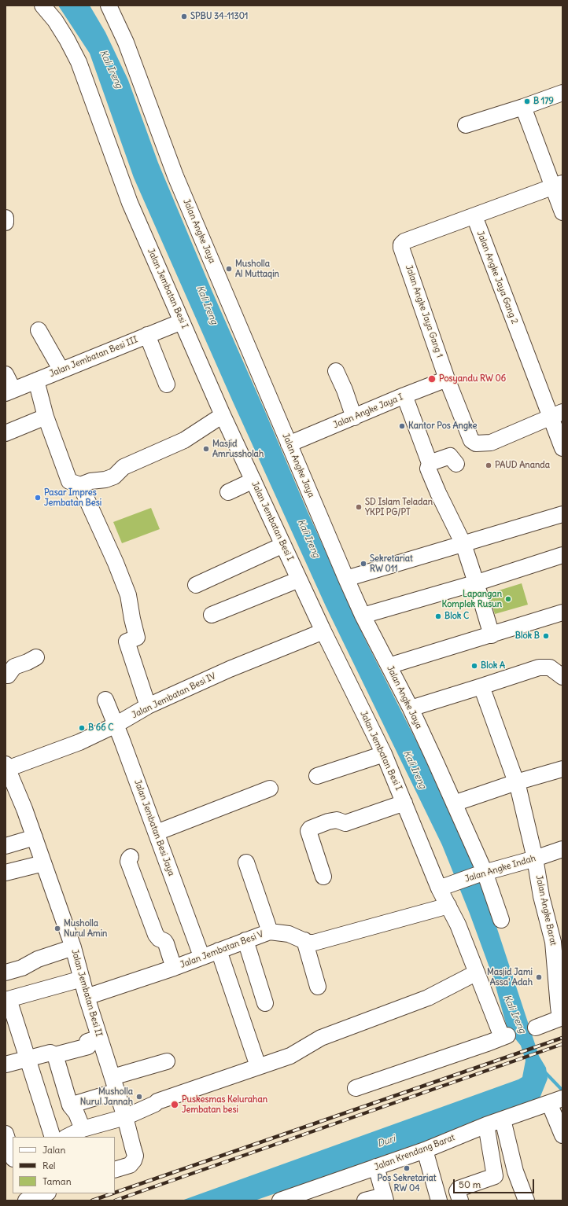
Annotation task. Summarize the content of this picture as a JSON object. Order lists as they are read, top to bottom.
{
  "streets": {
    "street": [
      "Jalan Angke Jaya",
      "Jalan Angke Jaya Gang 2",
      "Jalan Jembatan Besi I",
      "Jalan Angke Jaya Gang 1",
      "Jalan Jembatan Besi III",
      "Jalan Angke Jaya I",
      "Jalan Jembatan Besi IV",
      "Jalan Jembatan Besi Jaya",
      "Jalan Angke Indah",
      "Jalan Angke Barat",
      "Jalan Jembatan Besi V",
      "Jalan Jembatan Besi II",
      "Jalan Krendang Barat"
    ]
  },
  "crossings": [
    ["Jalan Angke Jaya", "Jalan Angke Jaya I"],
    ["Jalan Angke Jaya", "Jalan Angke Indah"],
    ["Jalan Angke Jaya Gang 2", "Jalan Angke Jaya Gang 1"],
    ["Jalan Jembatan Besi I", "Jalan Jembatan Besi III"],
    ["Jalan Jembatan Besi I", "Jalan Jembatan Besi IV"],
    ["Jalan Jembatan Besi I", "Jalan Angke Indah"],
    ["Jalan Jembatan Besi I", "Jalan Jembatan Besi V"],
    ["Jalan Angke Jaya Gang 1", "Jalan Angke Jaya I"],
    ["Jalan Jembatan Besi IV", "Jalan Jembatan Besi Jaya"],
    ["Jalan Jembatan Besi IV", "Jalan Jembatan Besi II"],
    ["Jalan Jembatan Besi Jaya", "Jalan Jembatan Besi V"],
    ["Jalan Angke Indah", "Jalan Angke Barat"],
    ["Jalan Jembatan Besi V", "Jalan Jembatan Besi II"]
  ],
  "water": ["Kali Ireng", "Duri"],
  "places": [
    "SPBU 34-11301",
    "B 179",
    "Musholla Al Muttaqin",
    "Posyandu RW 06",
    "Kantor Pos Angke",
    "Masjid Amrussholah",
    "PAUD Ananda",
    "Pasar Impres Jembatan Besi",
    "SD Islam Teladan YKPI PG/PT",
    "Sekretariat RW 011",
    "Lapangan Komplek Rusun",
    "Blok C",
    "Blok B",
    "Blok A",
    "B 66 C",
    "Musholla Nurul Amin",
    "Masjid Jami Assa' Adah",
    "Musholla Nurul Jannah",
    "Puskesmas Kelurahan Jembatan besi",
    "Pos Sekretariat RW 04"
  ],
  "legend": ["Jalan", "Rel", "Taman"],
  "scale_bar": "50 m"
}
